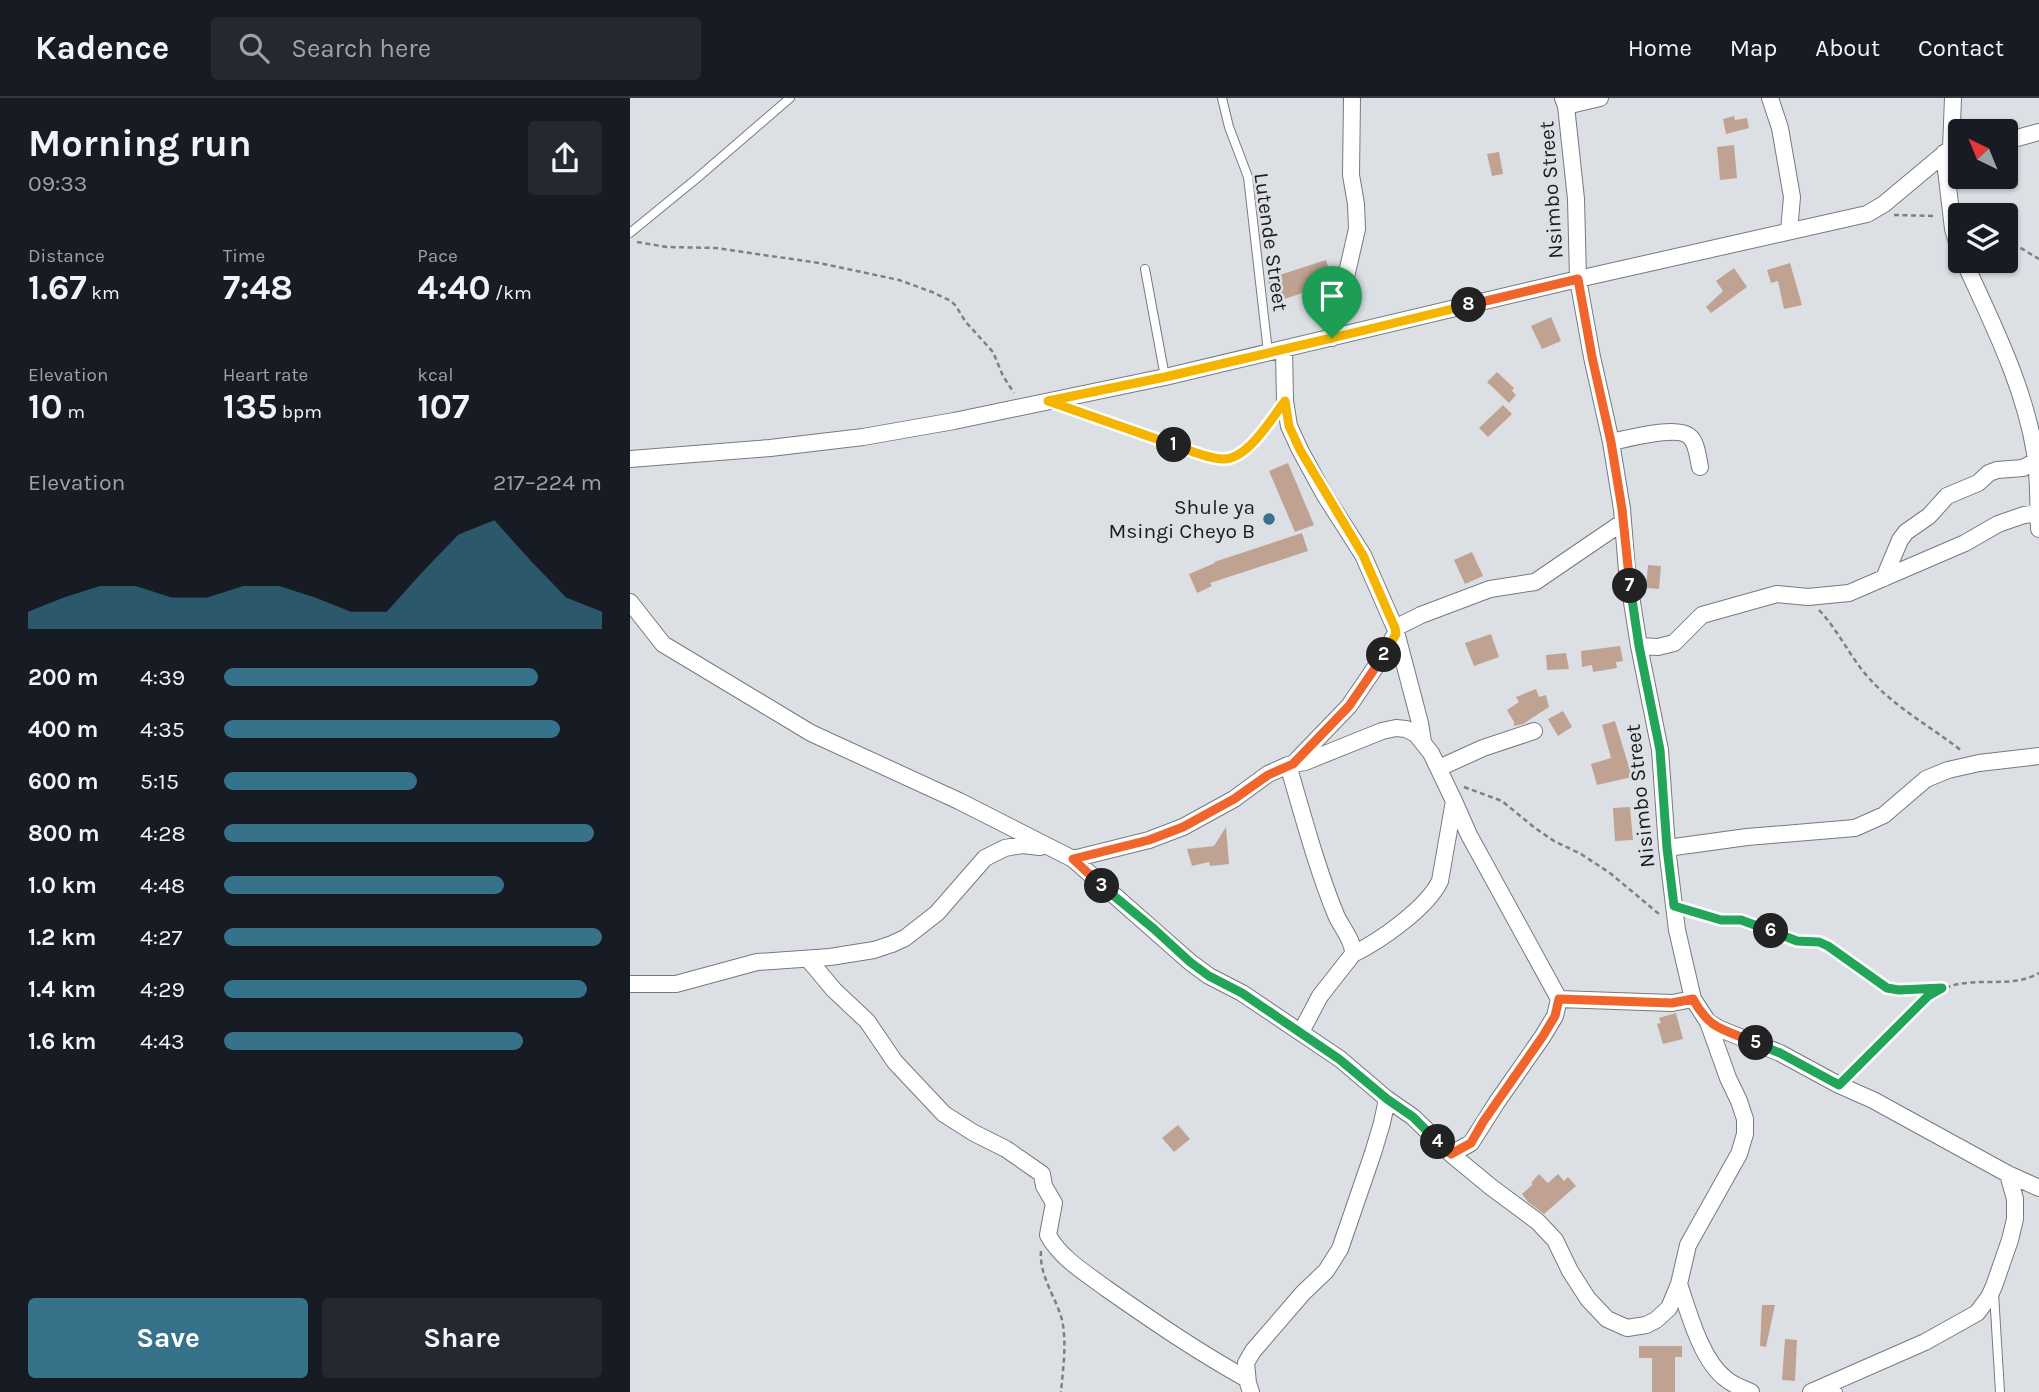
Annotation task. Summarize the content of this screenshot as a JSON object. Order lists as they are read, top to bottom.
{
  "streets": {
    "street": ["Nsimbo Street", "Nisimbo Street"],
    "lane": ["Lutende Street"]
  },
  "crossings": [
    ["Nsimbo Street", "Nisimbo Street"]
  ],
  "places": ["Shule ya Msingi Cheyo B"],
  "north": "top left",
  "page": {
    "header": "Kadence",
    "search": "Search here",
    "nav": [
      "Home",
      "Map",
      "About",
      "Contact"
    ],
    "heading": ["Morning run", "09:33"],
    "stats": [
      ["Distance", "1.67 km"],
      ["Time", "7:48"],
      ["Pace", "4:40 /km"],
      ["Elevation", "10 m"],
      ["Heart rate", "135 bpm"],
      ["kcal", "107"]
    ],
    "pins": [
      "8",
      "1",
      "7",
      "2",
      "3",
      "6",
      "5",
      "4"
    ],
    "chart": ["Elevation", "217–224 m"],
    "list": [
      {
        "name": "200 m",
        "note": "4:39"
      },
      {
        "name": "400 m",
        "note": "4:35"
      },
      {
        "name": "600 m",
        "note": "5:15"
      },
      {
        "name": "800 m",
        "note": "4:28"
      },
      {
        "name": "1.0 km",
        "note": "4:48"
      },
      {
        "name": "1.2 km",
        "note": "4:27"
      },
      {
        "name": "1.4 km",
        "note": "4:29"
      },
      {
        "name": "1.6 km",
        "note": "4:43"
      }
    ],
    "buttons": ["Save", "Share"]
  }
}
